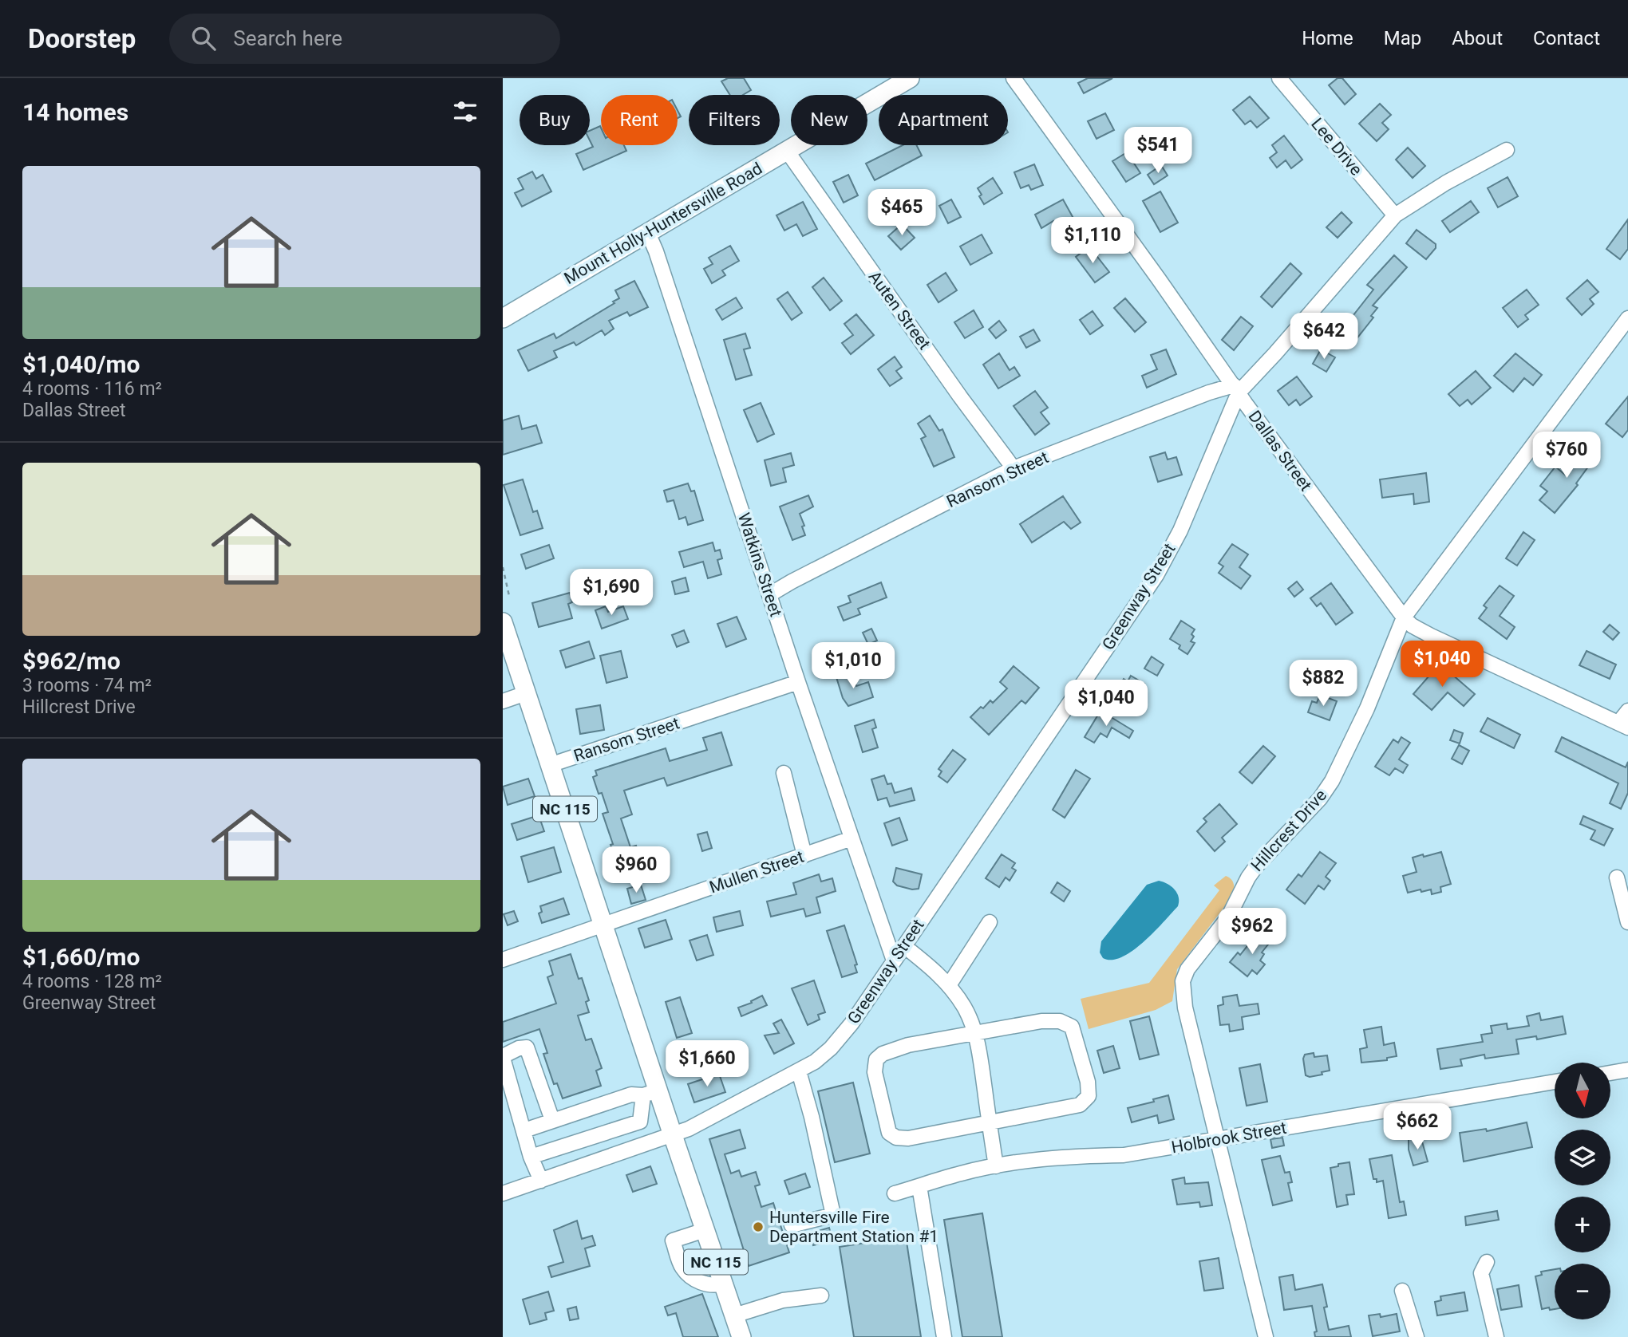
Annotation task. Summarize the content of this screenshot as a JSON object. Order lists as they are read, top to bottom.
{
  "streets": {
    "main road": ["Mount Holly-Huntersville Road", "NC 115"],
    "street": [
      "Lee Drive",
      "Auten Street",
      "Dallas Street",
      "Ransom Street",
      "Watkins Street",
      "Greenway Street",
      "Hillcrest Drive",
      "Mullen Street",
      "Holbrook Street"
    ]
  },
  "crossings": [
    ["Lee Drive", "Greenway Street"],
    ["Mount Holly-Huntersville Road", "Auten Street"],
    ["Mount Holly-Huntersville Road", "Watkins Street"],
    ["Auten Street", "Ransom Street"],
    ["Dallas Street", "Ransom Street"],
    ["Dallas Street", "Greenway Street"],
    ["Dallas Street", "Hillcrest Drive"],
    ["Ransom Street", "Watkins Street"],
    ["Ransom Street", "Greenway Street"],
    ["Ransom Street", "NC 115"],
    ["Watkins Street", "Greenway Street"],
    ["Watkins Street", "Mullen Street"],
    ["Greenway Street", "NC 115"],
    ["NC 115", "Mullen Street"],
    ["Hillcrest Drive", "Holbrook Street"]
  ],
  "places": ["Huntersville Fire Department Station #1"],
  "north": "bottom",
  "page": {
    "header": "Doorstep",
    "search": "Search here",
    "nav": [
      "Home",
      "Map",
      "About",
      "Contact"
    ],
    "heading": "14 homes",
    "chip": [
      "Buy",
      "Rent",
      "Filters",
      "New",
      "Apartment"
    ],
    "price": [
      "$541",
      "$465",
      "$1,110",
      "$642",
      "$760",
      "$1,690",
      "$1,040",
      "$1,010",
      "$882",
      "$1,040",
      "$960",
      "$962",
      "$1,660",
      "$662"
    ],
    "list": [
      {
        "name": "$1,040/mo",
        "note": "4 rooms · 116 m² · Dallas Street"
      },
      {
        "name": "$962/mo",
        "note": "3 rooms · 74 m² · Hillcrest Drive"
      },
      {
        "name": "$1,660/mo",
        "note": "4 rooms · 128 m² · Greenway Street"
      }
    ],
    "map_buttons": ["+", "−"]
  }
}
